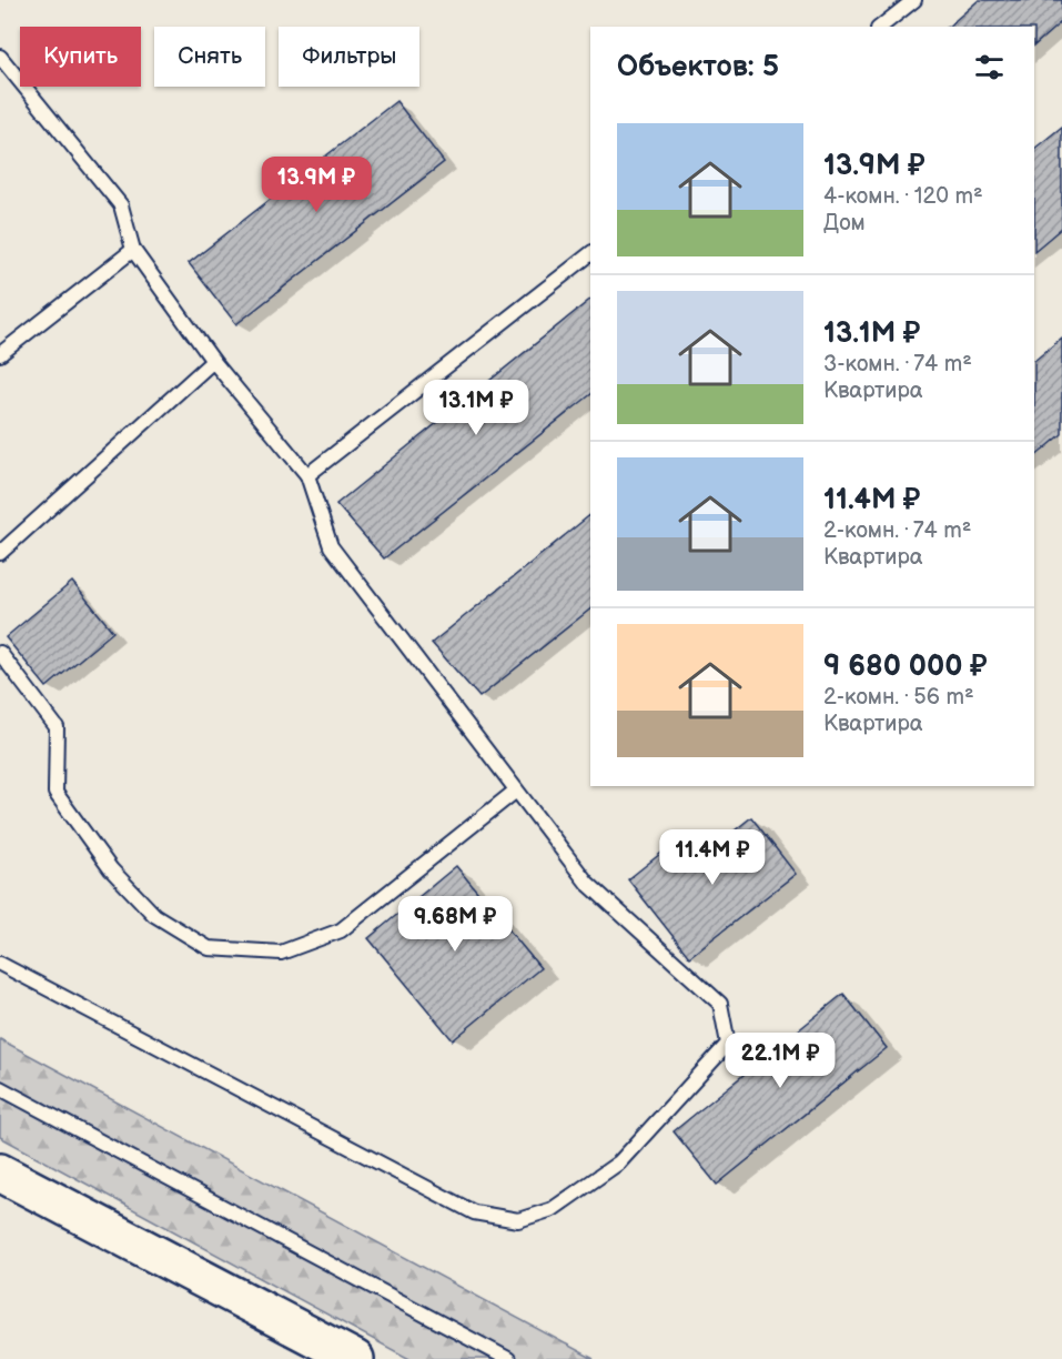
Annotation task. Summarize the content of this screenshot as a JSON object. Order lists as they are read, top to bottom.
{
  "page": {
    "chip": ["Купить", "Снять", "Фильтры"],
    "heading": "Объектов: 5",
    "list": [
      {
        "name": "13.9M ₽",
        "note": "4-комн. · 120 m² · Дом"
      },
      {
        "name": "13.1M ₽",
        "note": "3-комн. · 74 m² · Квартира"
      },
      {
        "name": "11.4M ₽",
        "note": "2-комн. · 74 m² · Квартира"
      },
      {
        "name": "9 680 000 ₽",
        "note": "2-комн. · 56 m² · Квартира"
      }
    ],
    "price": [
      "13.9M ₽",
      "13.1M ₽",
      "11.4M ₽",
      "9.68M ₽",
      "22.1M ₽"
    ]
  }
}
